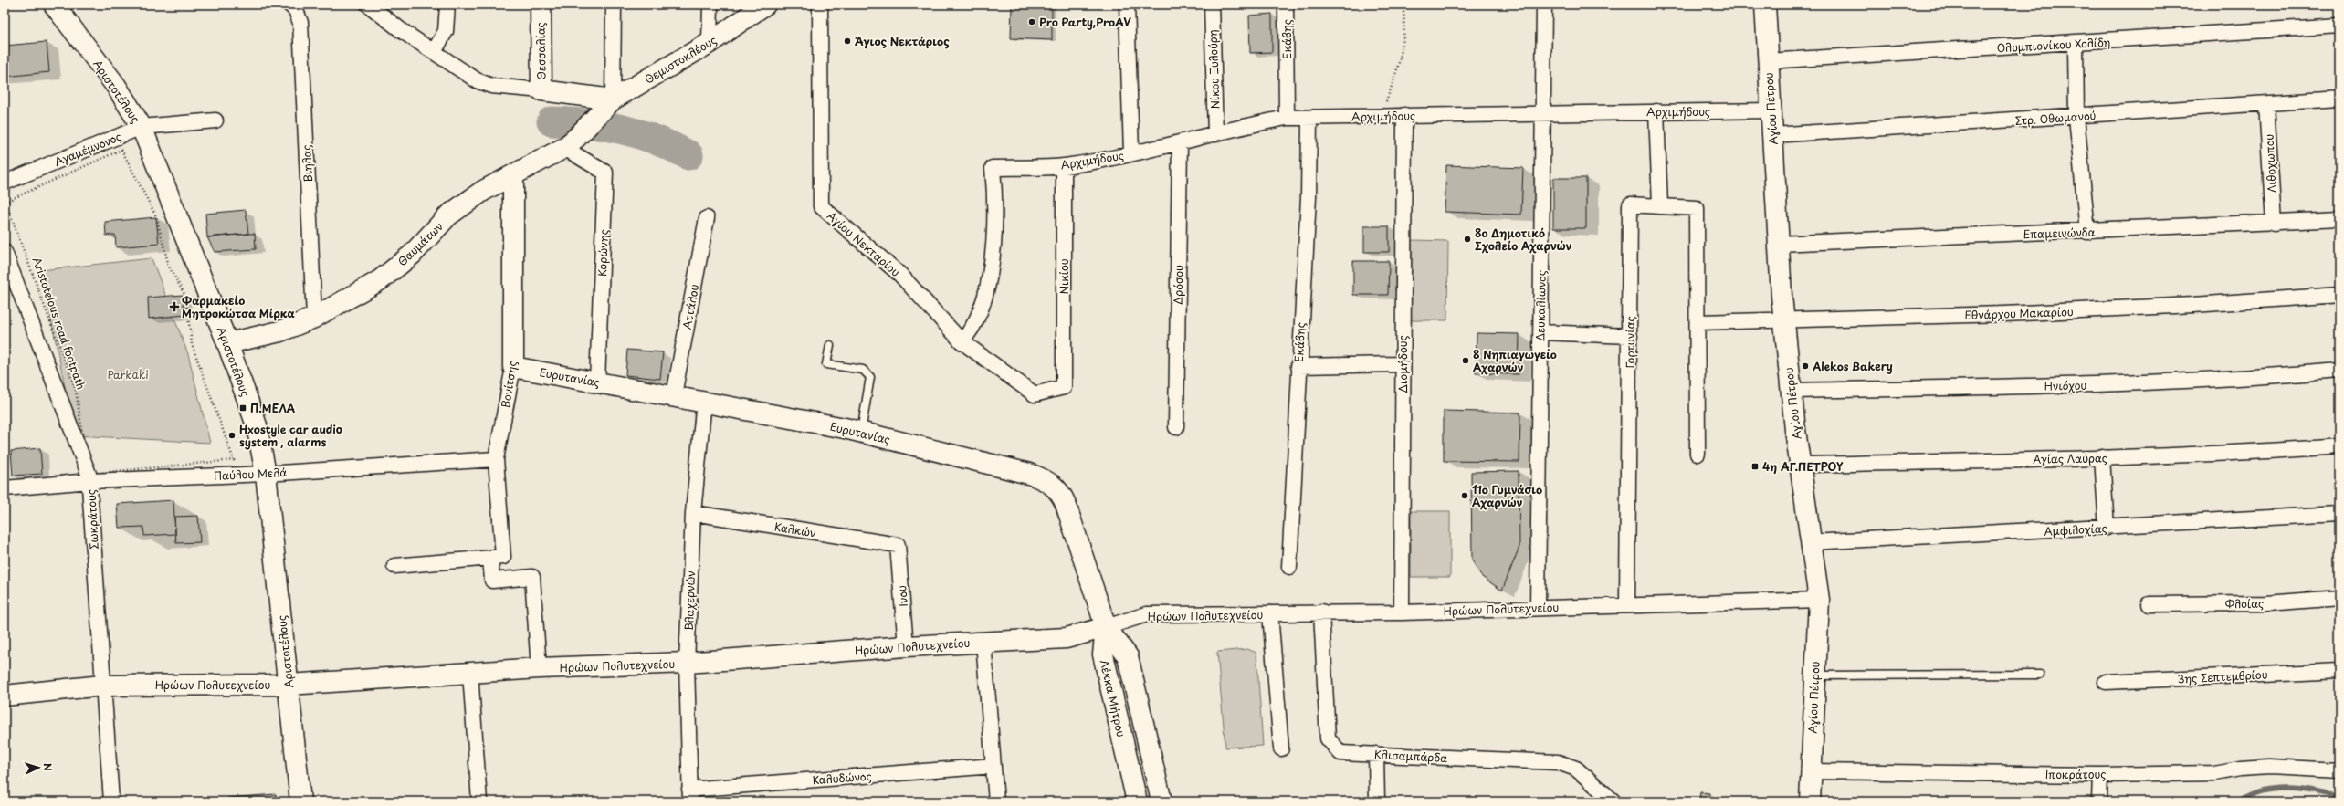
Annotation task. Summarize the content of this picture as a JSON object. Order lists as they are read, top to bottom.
{
  "streets": {
    "street": [
      "Εκάβης",
      "Ολυμπιονίκου Χολίδη",
      "Θεσσαλίας",
      "Θεμιστοκλέους",
      "Νίκου Ξυλούρη",
      "Αριστοτέλους",
      "Αγίου Πέτρου",
      "Αρχιμήδους",
      "Στρ. Οθωμανού",
      "Αγαμέμνονος",
      "Βιηλας",
      "Λιθοχωπου",
      "Επαμεινώνδα",
      "Θαυμάτων",
      "Αγίου Νεκταρίου",
      "Κορώνης",
      "Νικίου",
      "Δρόσου",
      "Δευκαλίωνος",
      "Αττάλου",
      "Εθνάρχου Μακαρίου",
      "Γορτυνίας",
      "Διομήδους",
      "Ευρυτανίας",
      "Βονίτσης",
      "Ηνιόχου",
      "Αγίας Λαύρας",
      "Παύλου Μελά",
      "Σωκράτους",
      "Καλκών",
      "Αμφιλοχίας",
      "Ινου",
      "Βλαχερνών",
      "Φλοίας",
      "Ηρώων Πολυτεχνείου",
      "3ης Σεπτεμβρίου",
      "Λέκκα Μήτρου",
      "Κλισαμπάρδα",
      "Ιποκράτους",
      "Καλυδώνος"
    ],
    "path": ["Aristotelous road footpath"]
  },
  "crossings": [
    ["Εκάβης", "Αρχιμήδους"],
    ["Ολυμπιονίκου Χολίδη", "Αγίου Πέτρου"],
    ["Θεσσαλίας", "Θεμιστοκλέους"],
    ["Θεμιστοκλέους", "Θαυμάτων"],
    ["Νίκου Ξυλούρη", "Αρχιμήδους"],
    ["Αριστοτέλους", "Αγαμέμνονος"],
    ["Αριστοτέλους", "Θαυμάτων"],
    ["Αριστοτέλους", "Παύλου Μελά"],
    ["Αριστοτέλους", "Ηρώων Πολυτεχνείου"],
    ["Αγίου Πέτρου", "Αρχιμήδους"],
    ["Αγίου Πέτρου", "Στρ. Οθωμανού"],
    ["Αγίου Πέτρου", "Επαμεινώνδα"],
    ["Αγίου Πέτρου", "Εθνάρχου Μακαρίου"],
    ["Αγίου Πέτρου", "Ηνιόχου"],
    ["Αγίου Πέτρου", "Αγίας Λαύρας"],
    ["Αγίου Πέτρου", "Αμφιλοχίας"],
    ["Αγίου Πέτρου", "Ηρώων Πολυτεχνείου"],
    ["Αγίου Πέτρου", "Ιποκράτους"],
    ["Αρχιμήδους", "Αγίου Νεκταρίου"],
    ["Αρχιμήδους", "Νικίου"],
    ["Αρχιμήδους", "Δρόσου"],
    ["Αρχιμήδους", "Δευκαλίωνος"],
    ["Αρχιμήδους", "Διομήδους"],
    ["Στρ. Οθωμανού", "Λιθοχωπου"],
    ["Βιηλας", "Θαυμάτων"],
    ["Λιθοχωπου", "Επαμεινώνδα"],
    ["Θαυμάτων", "Κορώνης"],
    ["Θαυμάτων", "Βονίτσης"],
    ["Αγίου Νεκταρίου", "Νικίου"],
    ["Κορώνης", "Ευρυτανίας"],
    ["Δευκαλίωνος", "Ηρώων Πολυτεχνείου"],
    ["Αττάλου", "Ευρυτανίας"],
    ["Aristotelous road footpath", "Παύλου Μελά"],
    ["Aristotelous road footpath", "Σωκράτους"],
    ["Γορτυνίας", "Ηρώων Πολυτεχνείου"],
    ["Διομήδους", "Ηρώων Πολυτεχνείου"],
    ["Ευρυτανίας", "Βονίτσης"],
    ["Ευρυτανίας", "Βλαχερνών"],
    ["Ευρυτανίας", "Ηρώων Πολυτεχνείου"],
    ["Ευρυτανίας", "Λέκκα Μήτρου"],
    ["Βονίτσης", "Παύλου Μελά"],
    ["Παύλου Μελά", "Σωκράτους"],
    ["Σωκράτους", "Ηρώων Πολυτεχνείου"],
    ["Καλκών", "Ινου"],
    ["Καλκών", "Βλαχερνών"],
    ["Ινου", "Ηρώων Πολυτεχνείου"],
    ["Βλαχερνών", "Ηρώων Πολυτεχνείου"],
    ["Βλαχερνών", "Καλυδώνος"],
    ["Ηρώων Πολυτεχνείου", "Λέκκα Μήτρου"],
    ["Ηρώων Πολυτεχνείου", "Κλισαμπάρδα"]
  ],
  "parks": ["Parkaki"],
  "places": {
    "other": [
      "Pro Party,ProAV",
      "Άγιος Νεκτάριος",
      "8ο Δημοτικό Σχολείο Αχαρνών",
      "8 Νηπιαγωγείο Αχαρνών",
      "Alekos Bakery",
      "Hxostyle car audio system , alarms",
      "11ο Γυμνάσιο Αχαρνών"
    ],
    "health": ["Φαρμακείο Μητροκώτσα Μίρκα"],
    "transit": ["Π.ΜΕΛΑ", "4η ΑΓ.ΠΕΤΡΟΥ"]
  },
  "north": "right"
}
